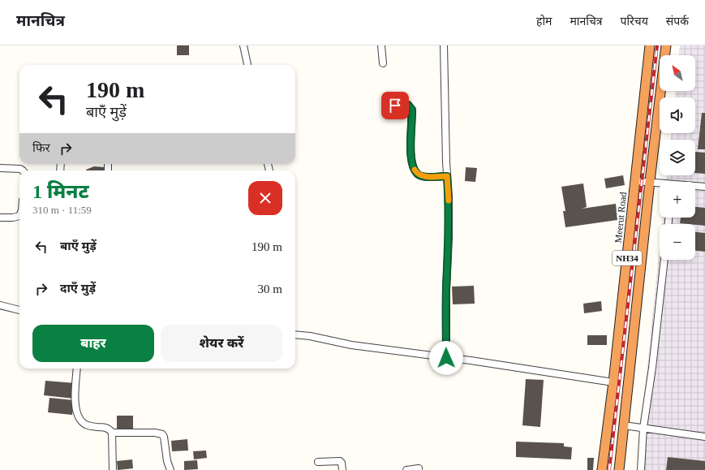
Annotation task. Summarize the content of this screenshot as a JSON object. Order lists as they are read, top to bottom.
{
  "streets": {
    "highway": ["Meerut Road", "NH34"]
  },
  "north": "top left",
  "page": {
    "header": "मानचित्र",
    "nav": [
      "होम",
      "मानचित्र",
      "परिचय",
      "संपर्क"
    ],
    "map_buttons": ["+", "−"],
    "turn": ["190 m", "बाएँ मुड़ें"],
    "then": "फिर",
    "heading": ["1 मिनट", "310 m · 11:59"],
    "list": [
      {
        "name": "बाएँ मुड़ें",
        "value": "190 m"
      },
      {
        "name": "दाएँ मुड़ें",
        "value": "30 m"
      }
    ],
    "buttons": ["बाहर", "शेयर करें"]
  }
}
